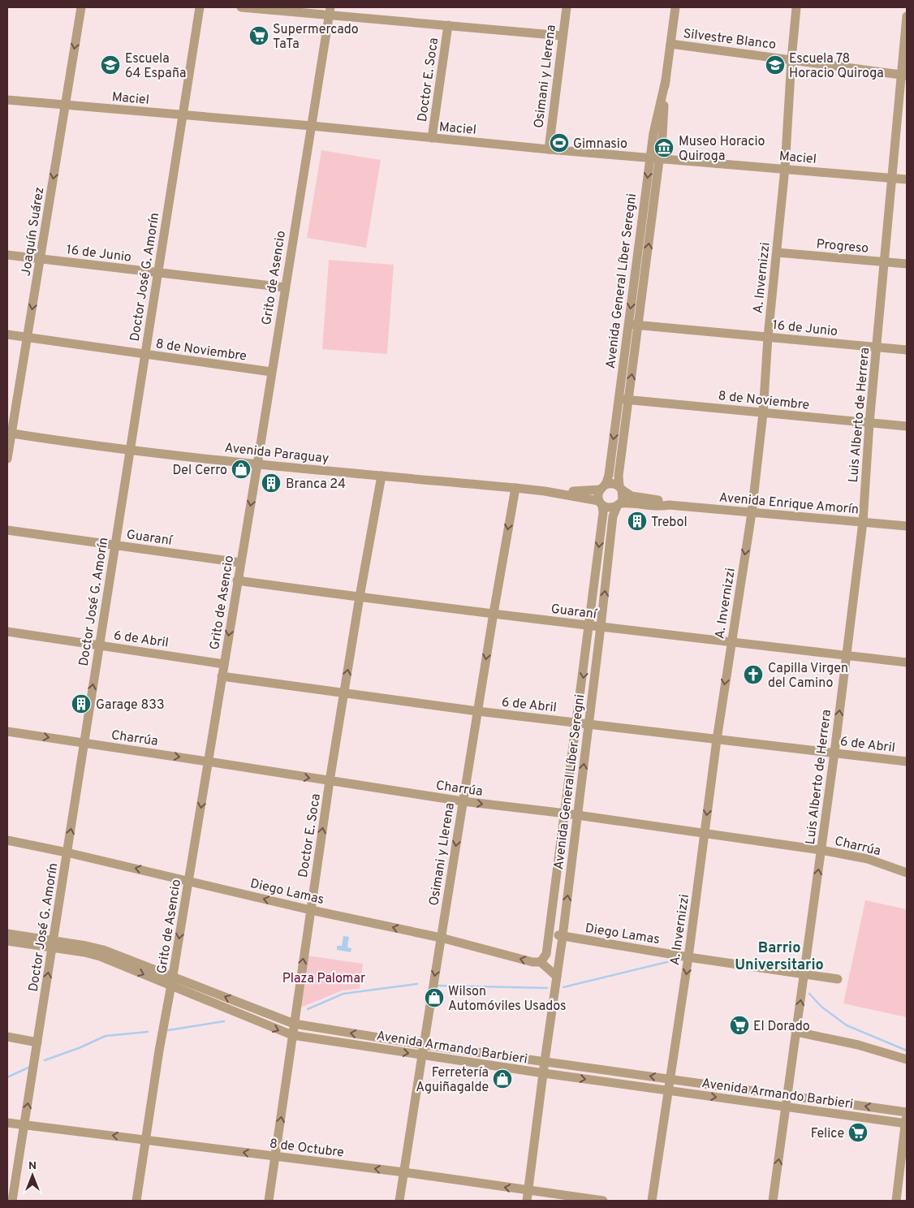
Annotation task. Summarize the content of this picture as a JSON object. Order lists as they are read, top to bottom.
{
  "streets": {
    "street": [
      "Silvestre Blanco",
      "Osimani y Llerena",
      "Doctor E. Soca",
      "Maciel",
      "Joaquín Suárez",
      "Progreso",
      "16 de Junio",
      "Doctor José G. Amorín",
      "Grito de Asencio",
      "A. Invernizzi",
      "Avenida General Líber Seregni",
      "8 de Noviembre",
      "Luis Alberto de Herrera",
      "Avenida Paraguay",
      "Avenida Enrique Amorín",
      "Guaraní",
      "6 de Abril",
      "Charrúa",
      "Diego Lamas",
      "Avenida Armando Barbieri",
      "8 de Octubre"
    ]
  },
  "crossings": [
    ["Silvestre Blanco", "A. Invernizzi"],
    ["Silvestre Blanco", "Avenida General Líber Seregni"],
    ["Silvestre Blanco", "Luis Alberto de Herrera"],
    ["Osimani y Llerena", "Maciel"],
    ["Osimani y Llerena", "Avenida Paraguay"],
    ["Osimani y Llerena", "Guaraní"],
    ["Osimani y Llerena", "6 de Abril"],
    ["Osimani y Llerena", "Charrúa"],
    ["Osimani y Llerena", "Diego Lamas"],
    ["Osimani y Llerena", "Avenida Armando Barbieri"],
    ["Osimani y Llerena", "8 de Octubre"],
    ["Doctor E. Soca", "Maciel"],
    ["Doctor E. Soca", "Avenida Paraguay"],
    ["Doctor E. Soca", "Guaraní"],
    ["Doctor E. Soca", "6 de Abril"],
    ["Doctor E. Soca", "Charrúa"],
    ["Doctor E. Soca", "Diego Lamas"],
    ["Doctor E. Soca", "Avenida Armando Barbieri"],
    ["Doctor E. Soca", "8 de Octubre"],
    ["Maciel", "Joaquín Suárez"],
    ["Maciel", "Doctor José G. Amorín"],
    ["Maciel", "Grito de Asencio"],
    ["Maciel", "A. Invernizzi"],
    ["Maciel", "Avenida General Líber Seregni"],
    ["Maciel", "Luis Alberto de Herrera"],
    ["Joaquín Suárez", "16 de Junio"],
    ["Joaquín Suárez", "8 de Noviembre"],
    ["Joaquín Suárez", "Avenida Paraguay"],
    ["Progreso", "A. Invernizzi"],
    ["Progreso", "Luis Alberto de Herrera"],
    ["16 de Junio", "Doctor José G. Amorín"],
    ["16 de Junio", "Grito de Asencio"],
    ["16 de Junio", "A. Invernizzi"],
    ["16 de Junio", "Avenida General Líber Seregni"],
    ["16 de Junio", "Luis Alberto de Herrera"],
    ["Doctor José G. Amorín", "8 de Noviembre"],
    ["Doctor José G. Amorín", "Avenida Paraguay"],
    ["Doctor José G. Amorín", "Guaraní"],
    ["Doctor José G. Amorín", "6 de Abril"],
    ["Doctor José G. Amorín", "Charrúa"],
    ["Doctor José G. Amorín", "Diego Lamas"],
    ["Doctor José G. Amorín", "Avenida Armando Barbieri"],
    ["Doctor José G. Amorín", "8 de Octubre"],
    ["Grito de Asencio", "8 de Noviembre"],
    ["Grito de Asencio", "Avenida Paraguay"],
    ["Grito de Asencio", "Guaraní"],
    ["Grito de Asencio", "6 de Abril"],
    ["Grito de Asencio", "Charrúa"],
    ["Grito de Asencio", "Diego Lamas"],
    ["Grito de Asencio", "Avenida Armando Barbieri"],
    ["Grito de Asencio", "8 de Octubre"],
    ["A. Invernizzi", "8 de Noviembre"],
    ["A. Invernizzi", "Avenida Enrique Amorín"],
    ["A. Invernizzi", "Guaraní"],
    ["A. Invernizzi", "6 de Abril"],
    ["A. Invernizzi", "Charrúa"],
    ["A. Invernizzi", "Diego Lamas"],
    ["A. Invernizzi", "Avenida Armando Barbieri"],
    ["Avenida General Líber Seregni", "8 de Noviembre"],
    ["Avenida General Líber Seregni", "Avenida Paraguay"],
    ["Avenida General Líber Seregni", "Avenida Enrique Amorín"],
    ["Avenida General Líber Seregni", "Guaraní"],
    ["Avenida General Líber Seregni", "6 de Abril"],
    ["Avenida General Líber Seregni", "Charrúa"],
    ["Avenida General Líber Seregni", "Diego Lamas"],
    ["Avenida General Líber Seregni", "Avenida Armando Barbieri"],
    ["Avenida General Líber Seregni", "8 de Octubre"],
    ["8 de Noviembre", "Luis Alberto de Herrera"],
    ["Luis Alberto de Herrera", "Avenida Enrique Amorín"],
    ["Luis Alberto de Herrera", "Guaraní"],
    ["Luis Alberto de Herrera", "6 de Abril"],
    ["Luis Alberto de Herrera", "Charrúa"],
    ["Luis Alberto de Herrera", "Diego Lamas"],
    ["Luis Alberto de Herrera", "Avenida Armando Barbieri"],
    ["Avenida Paraguay", "Avenida Enrique Amorín"]
  ],
  "one_way": [
    "Osimani y Llerena",
    "Doctor E. Soca",
    "Joaquín Suárez",
    "A. Invernizzi",
    "Charrúa",
    "Diego Lamas",
    "8 de Octubre"
  ],
  "districts": ["Barrio Universitario"],
  "parks": ["Plaza Palomar"],
  "places": {
    "supermarket": ["Supermercado TaTa", "El Dorado", "Felice"],
    "school or university": ["Escuela 64 España", "Escuela 78 Horacio Quiroga"],
    "sports": ["Gimnasio"],
    "museum": ["Museo Horacio Quiroga"],
    "shop": ["Del Cerro", "Wilson Automóviles Usados", "Ferretería Aguiñagalde"],
    "building": ["Branca 24", "Trebol", "Garage 833"],
    "church": ["Capilla Virgen del Camino"]
  },
  "north": "top"
}
